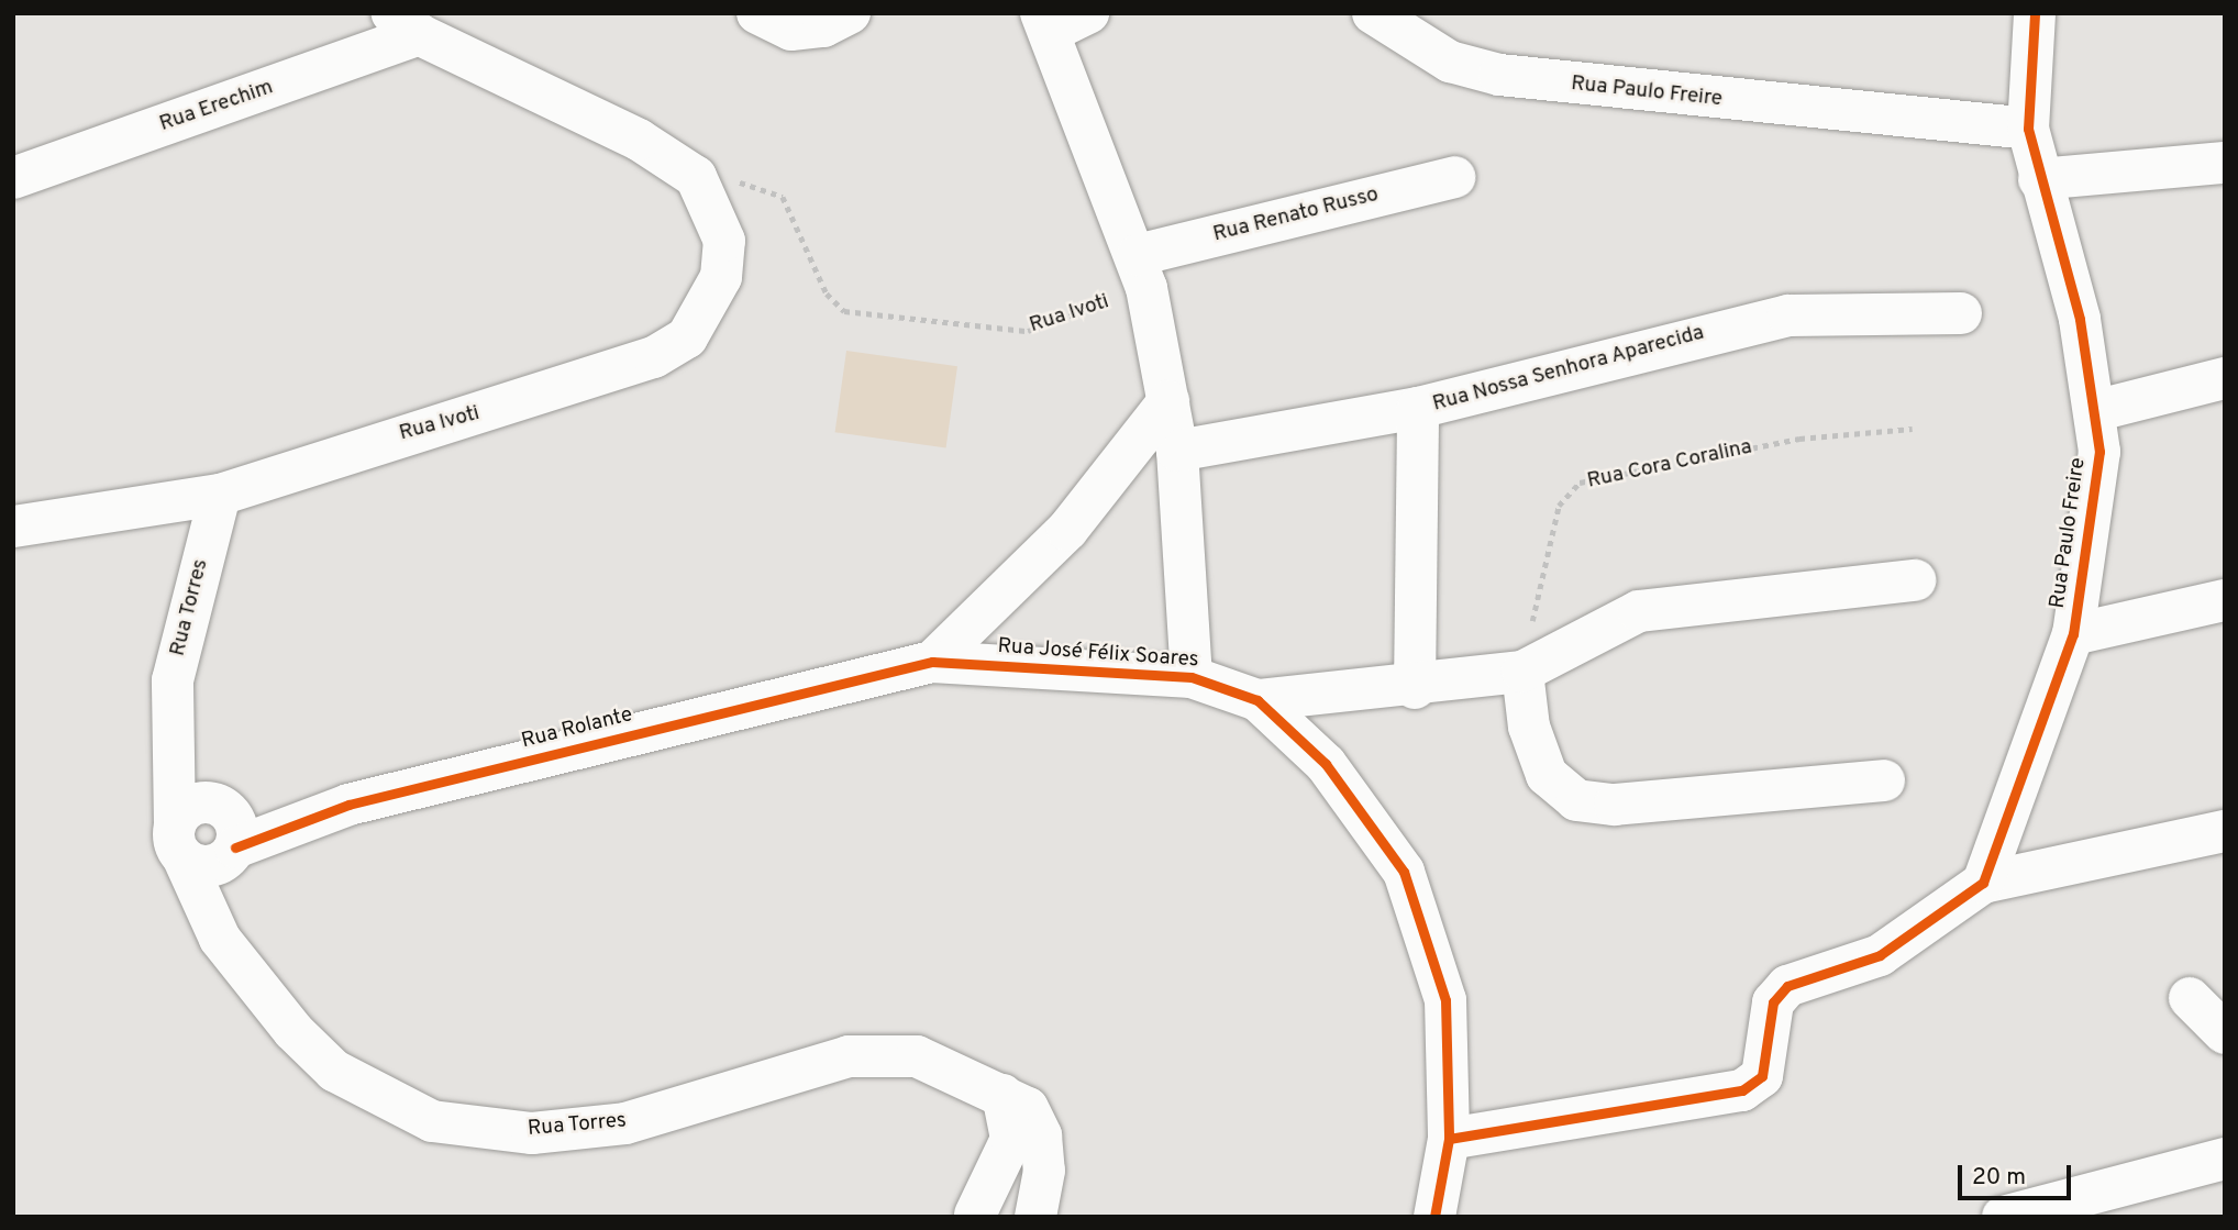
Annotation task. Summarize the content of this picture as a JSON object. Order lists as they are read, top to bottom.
{
  "streets": {
    "street": [
      "Rua Paulo Freire",
      "Rua Erechim",
      "Rua Renato Russo",
      "Rua Ivoti",
      "Rua Nossa Senhora Aparecida",
      "Rua Torres",
      "Rua José Félix Soares",
      "Rua Rolante"
    ],
    "path": ["Rua Cora Coralina"]
  },
  "crossings": [
    ["Rua Renato Russo", "Rua Ivoti"],
    ["Rua Ivoti", "Rua Torres"],
    ["Rua Torres", "Rua Rolante"],
    ["Rua José Félix Soares", "Rua Rolante"]
  ],
  "scale_bar": "20 m"
}
